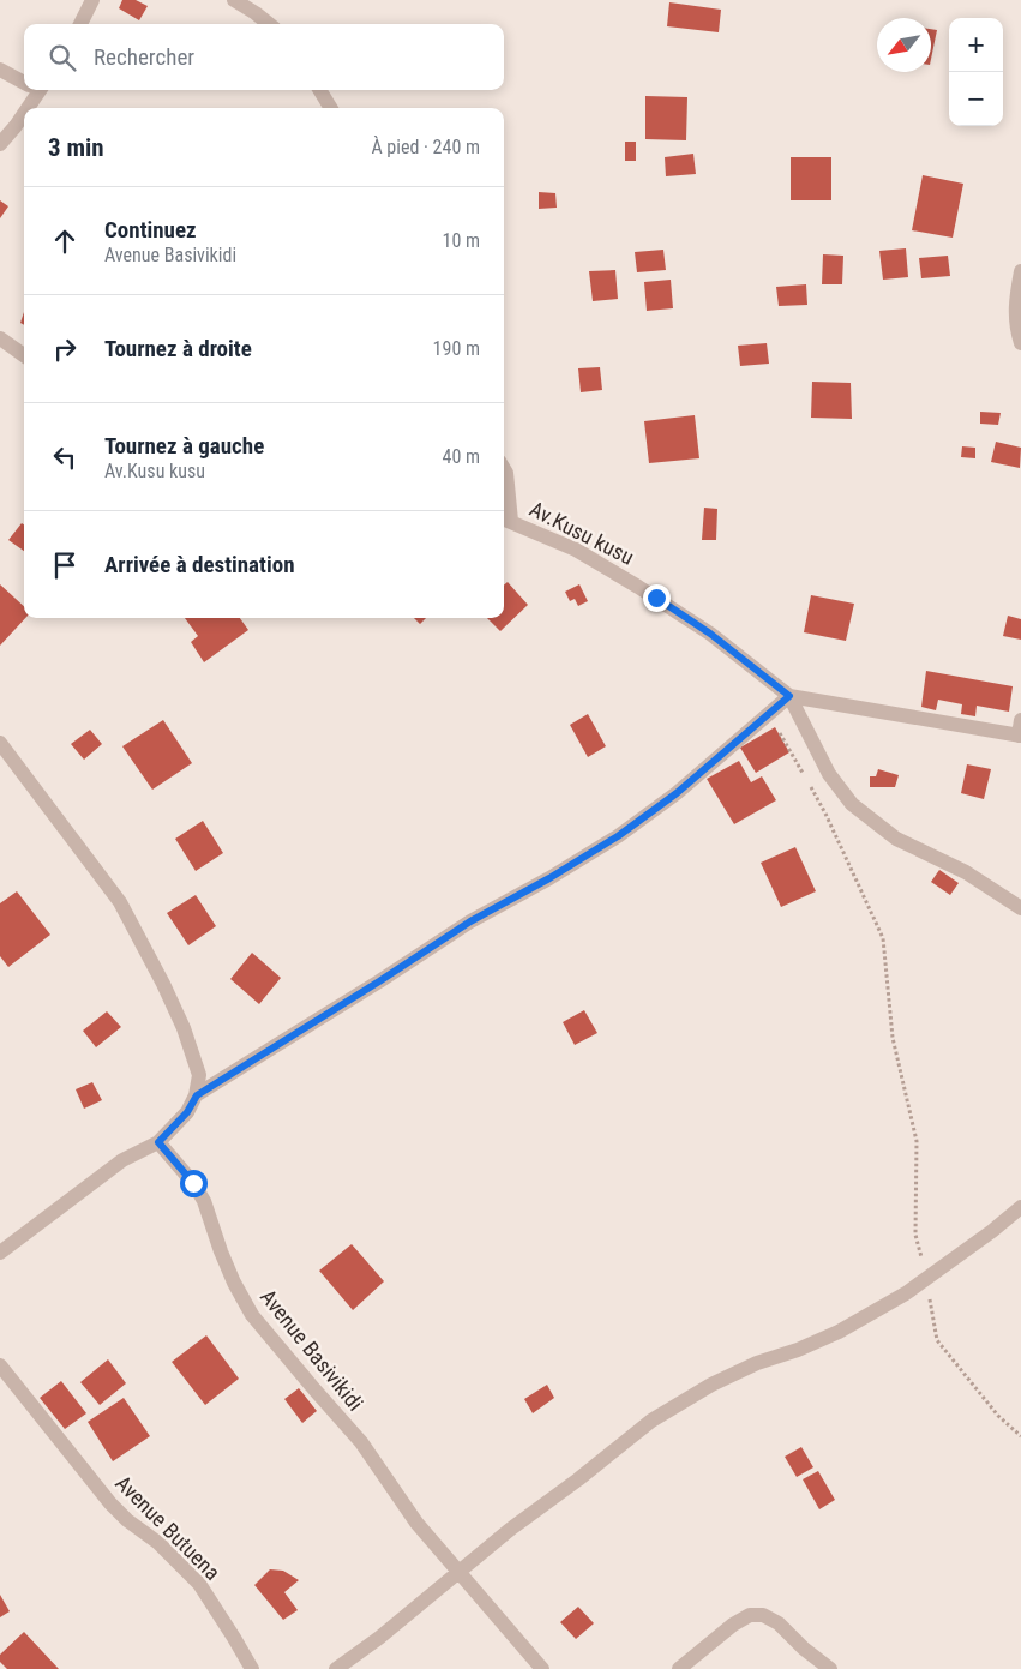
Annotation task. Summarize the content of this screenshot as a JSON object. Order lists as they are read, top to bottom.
{
  "streets": {
    "street": ["Av.Kusu kusu", "Avenue Basivikidi", "Avenue Butuena"]
  },
  "north": "bottom left",
  "page": {
    "map_buttons": ["+", "−"],
    "search": "Rechercher",
    "heading": ["3 min", "À pied · 240 m"],
    "list": [
      ["Continuez", "Avenue Basivikidi", "10 m"],
      ["Tournez à droite", "190 m"],
      ["Tournez à gauche", "Av.Kusu kusu", "40 m"],
      "Arrivée à destination"
    ]
  }
}
